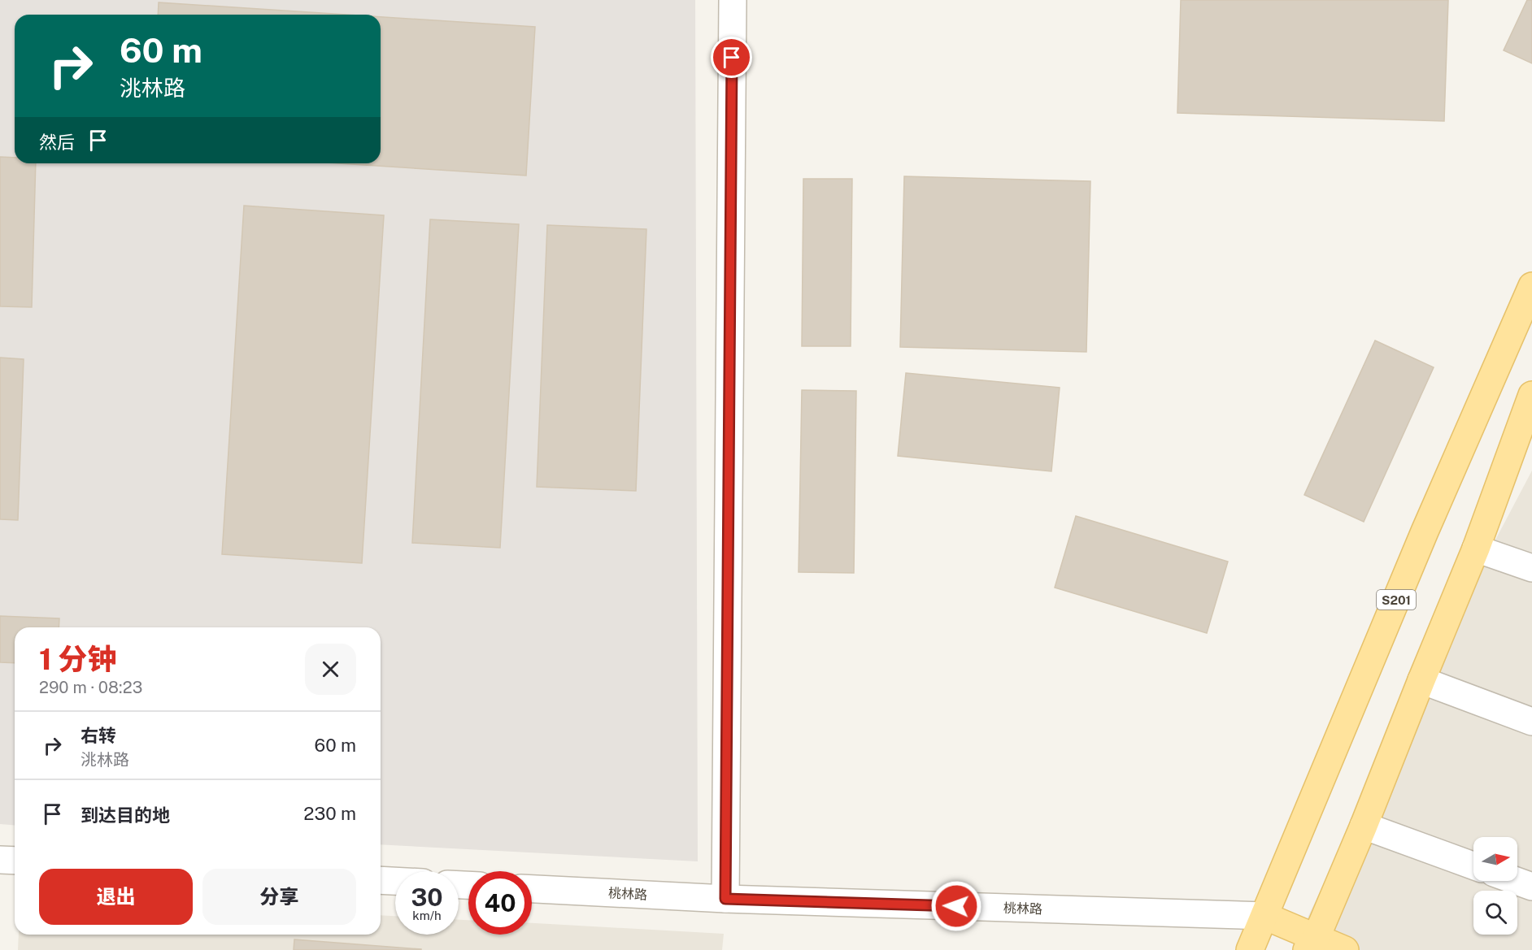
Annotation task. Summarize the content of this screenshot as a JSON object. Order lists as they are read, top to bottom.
{
  "streets": {
    "main road": ["S201", "桃林路"]
  },
  "crossings": [
    ["S201", "桃林路"]
  ],
  "north": "right",
  "page": {
    "turn": ["60 m", "洮林路"],
    "then": "然后",
    "heading": ["1 分钟", "290 m · 08:23"],
    "list": [
      {
        "name": "右转",
        "note": "洮林路",
        "value": "60 m"
      },
      {
        "name": "到达目的地",
        "value": "230 m"
      }
    ],
    "buttons": ["退出", "分享"],
    "speed": "30 km/h",
    "limit": "40"
  }
}
